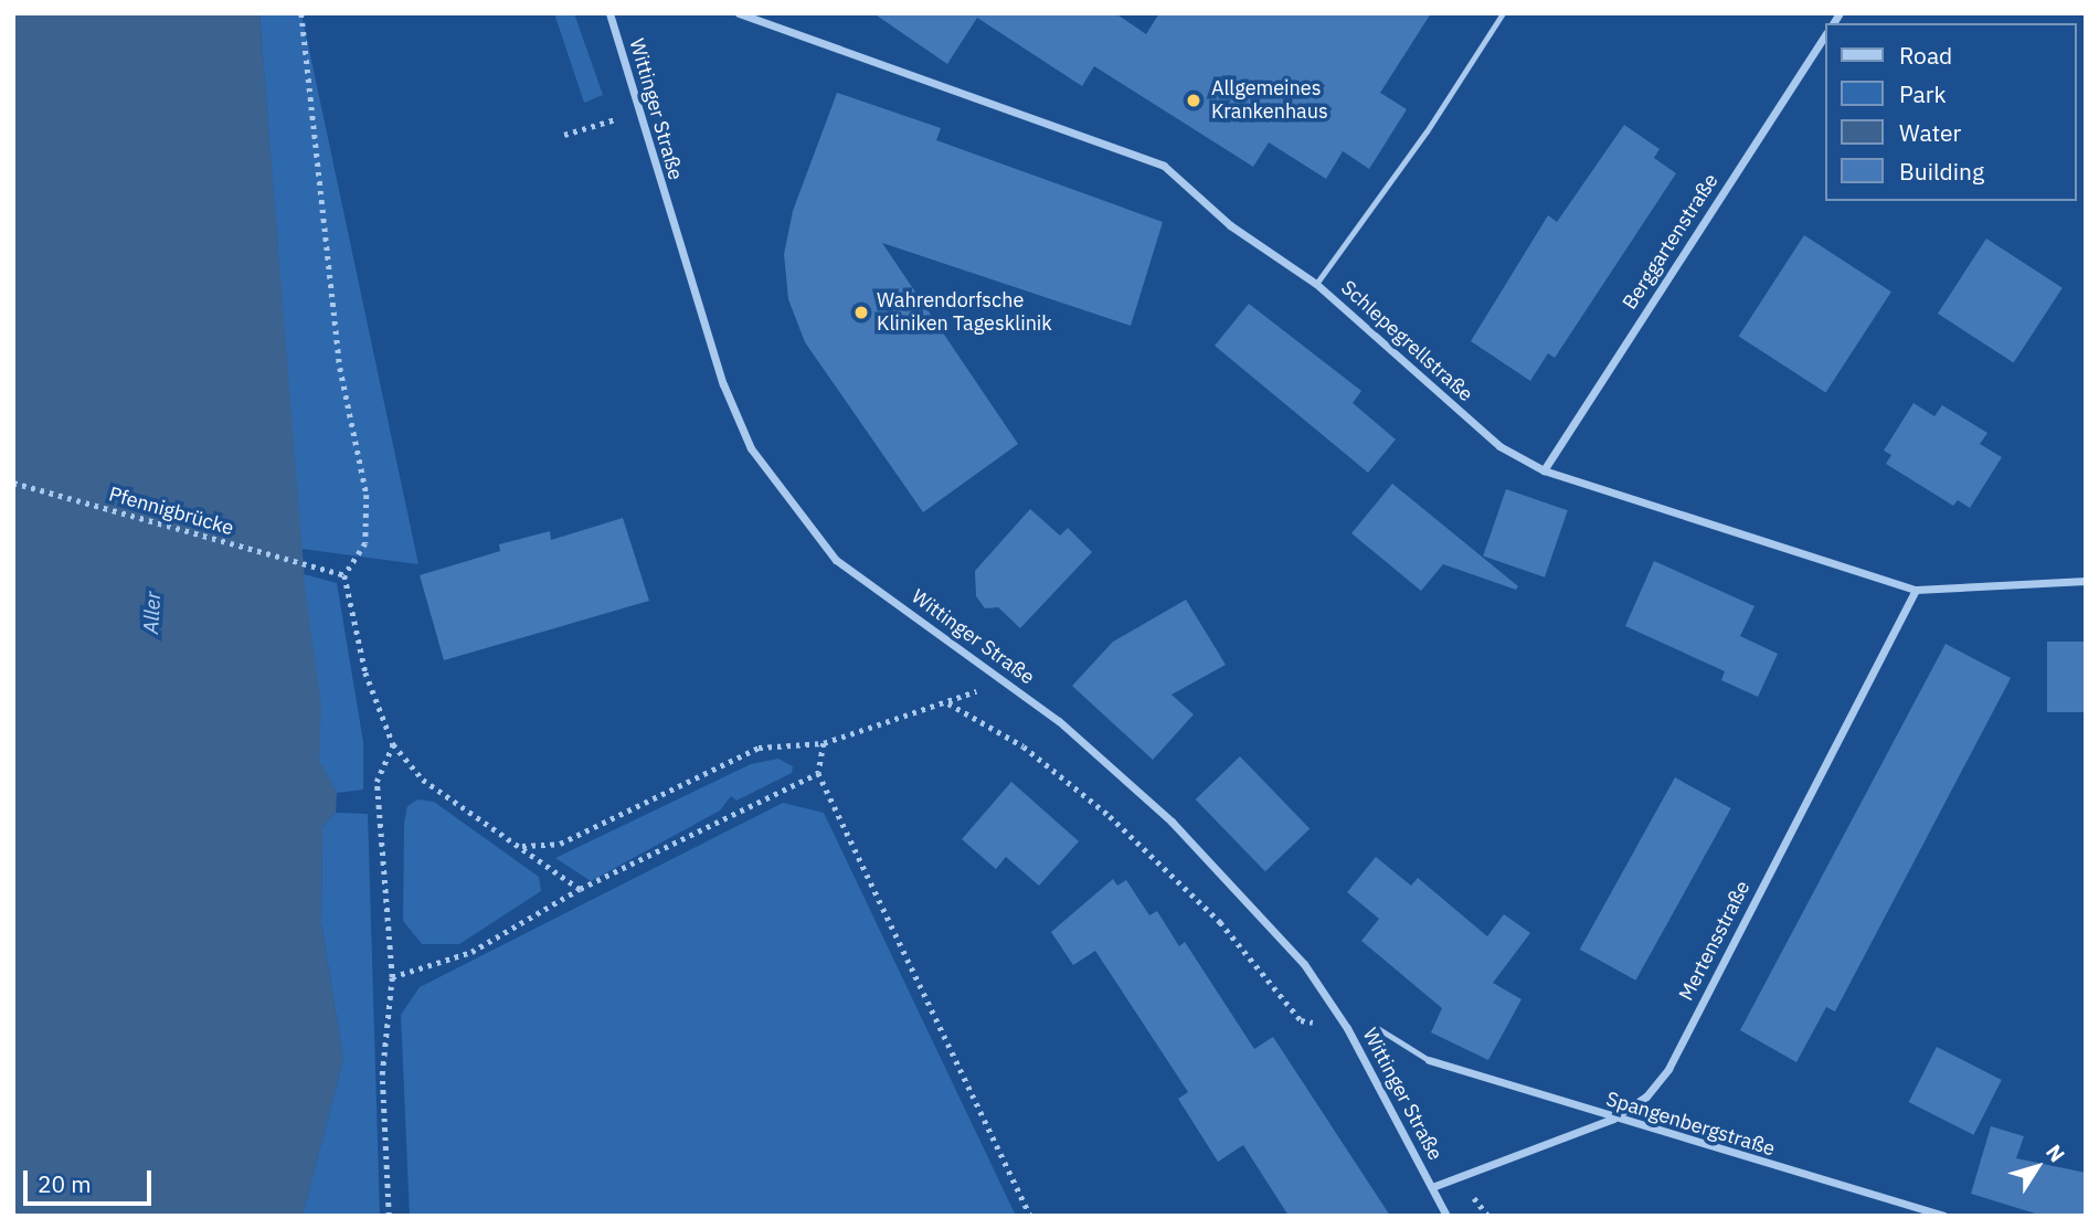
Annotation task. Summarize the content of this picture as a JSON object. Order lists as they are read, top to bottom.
{
  "streets": {
    "street": [
      "Wittinger Straße",
      "Berggartenstraße",
      "Schlepegrellstraße",
      "Mertensstraße",
      "Spangenbergstraße"
    ],
    "path": ["Pfennigbrücke"]
  },
  "crossings": [
    ["Wittinger Straße", "Mertensstraße"],
    ["Berggartenstraße", "Schlepegrellstraße"],
    ["Schlepegrellstraße", "Mertensstraße"],
    ["Mertensstraße", "Spangenbergstraße"]
  ],
  "water": ["Aller"],
  "places": ["Allgemeines Krankenhaus", "Wahrendorfsche Kliniken Tagesklinik"],
  "legend": [
    "Road",
    "Park",
    "Water",
    "Building"
  ],
  "scale_bar": "20 m",
  "north": "top right"
}
